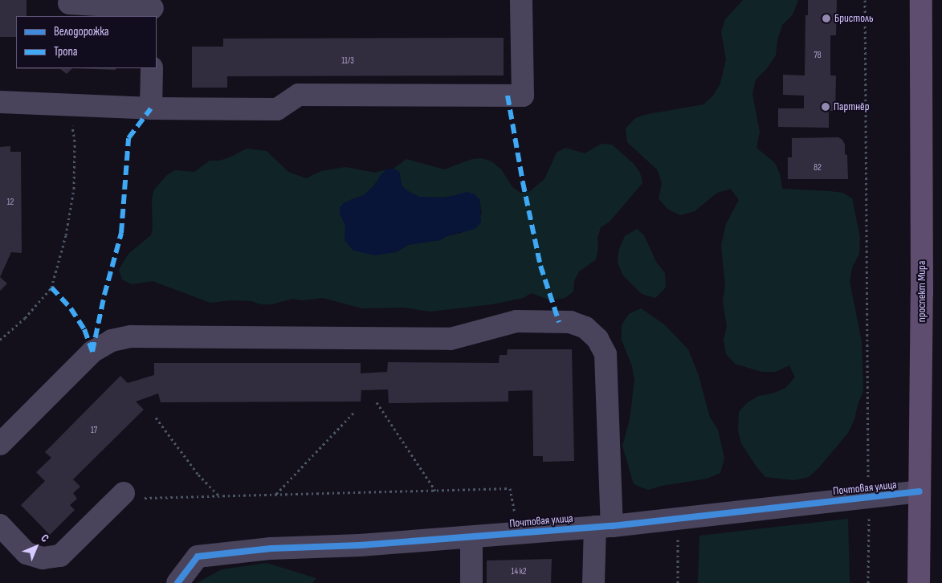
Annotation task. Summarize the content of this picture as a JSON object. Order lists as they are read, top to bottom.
{
  "streets": {
    "main road": ["проспект Мира"],
    "street": ["Почтовая улица"]
  },
  "crossings": [
    ["проспект Мира", "Почтовая улица"]
  ],
  "places": ["Бристоль", "Партнёр"],
  "house_numbers": [
    "78",
    "11/3",
    "82",
    "12",
    "17",
    "14 к2"
  ],
  "legend": ["Велодорожка", "Тропа"],
  "north": "top right"
}
